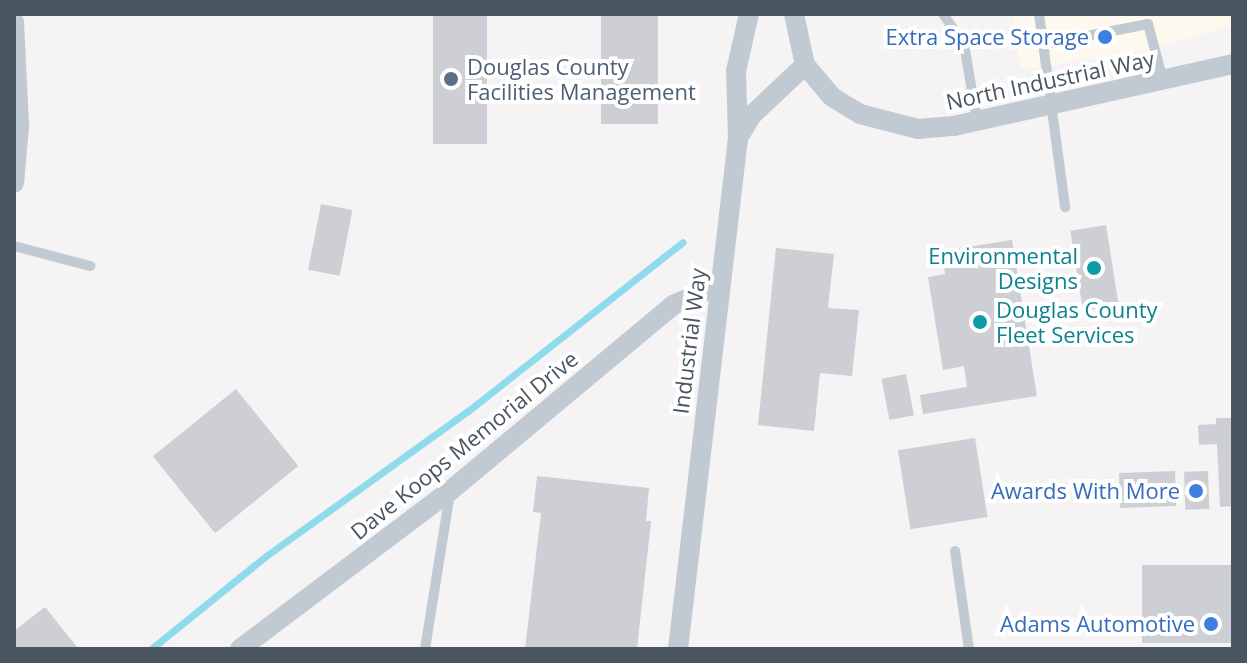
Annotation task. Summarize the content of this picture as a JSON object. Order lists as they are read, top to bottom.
{
  "streets": {
    "street": ["North Industrial Way", "Industrial Way", "Dave Koops Memorial Drive"]
  },
  "crossings": [
    ["North Industrial Way", "Industrial Way"],
    ["Industrial Way", "Dave Koops Memorial Drive"]
  ],
  "places": [
    "Extra Space Storage",
    "Douglas County Facilities Management",
    "Environmental Designs",
    "Douglas County Fleet Services",
    "Awards With More",
    "Adams Automotive"
  ]
}
